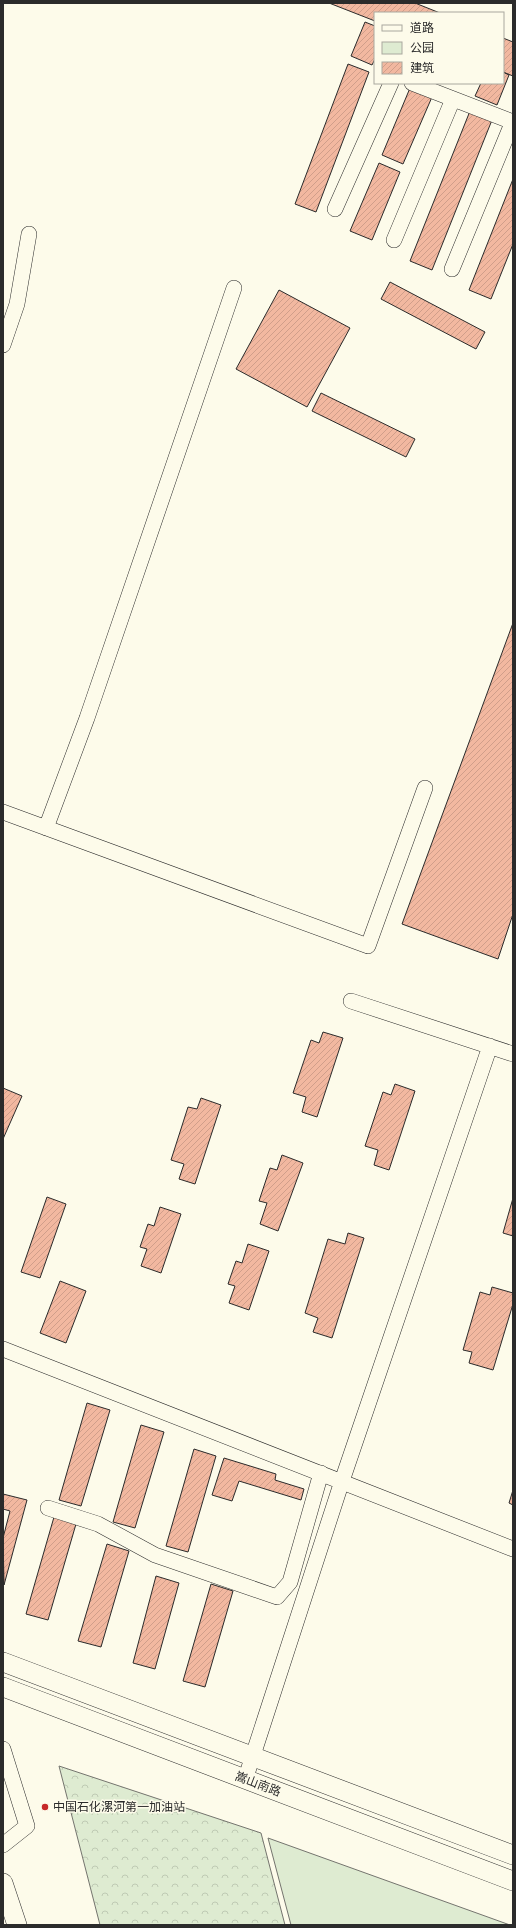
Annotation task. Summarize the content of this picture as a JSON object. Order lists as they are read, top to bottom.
{
  "streets": {
    "main road": ["嵩山南路"]
  },
  "places": ["中国石化漯河第一加油站"],
  "legend": ["道路", "公园", "建筑"]
}
